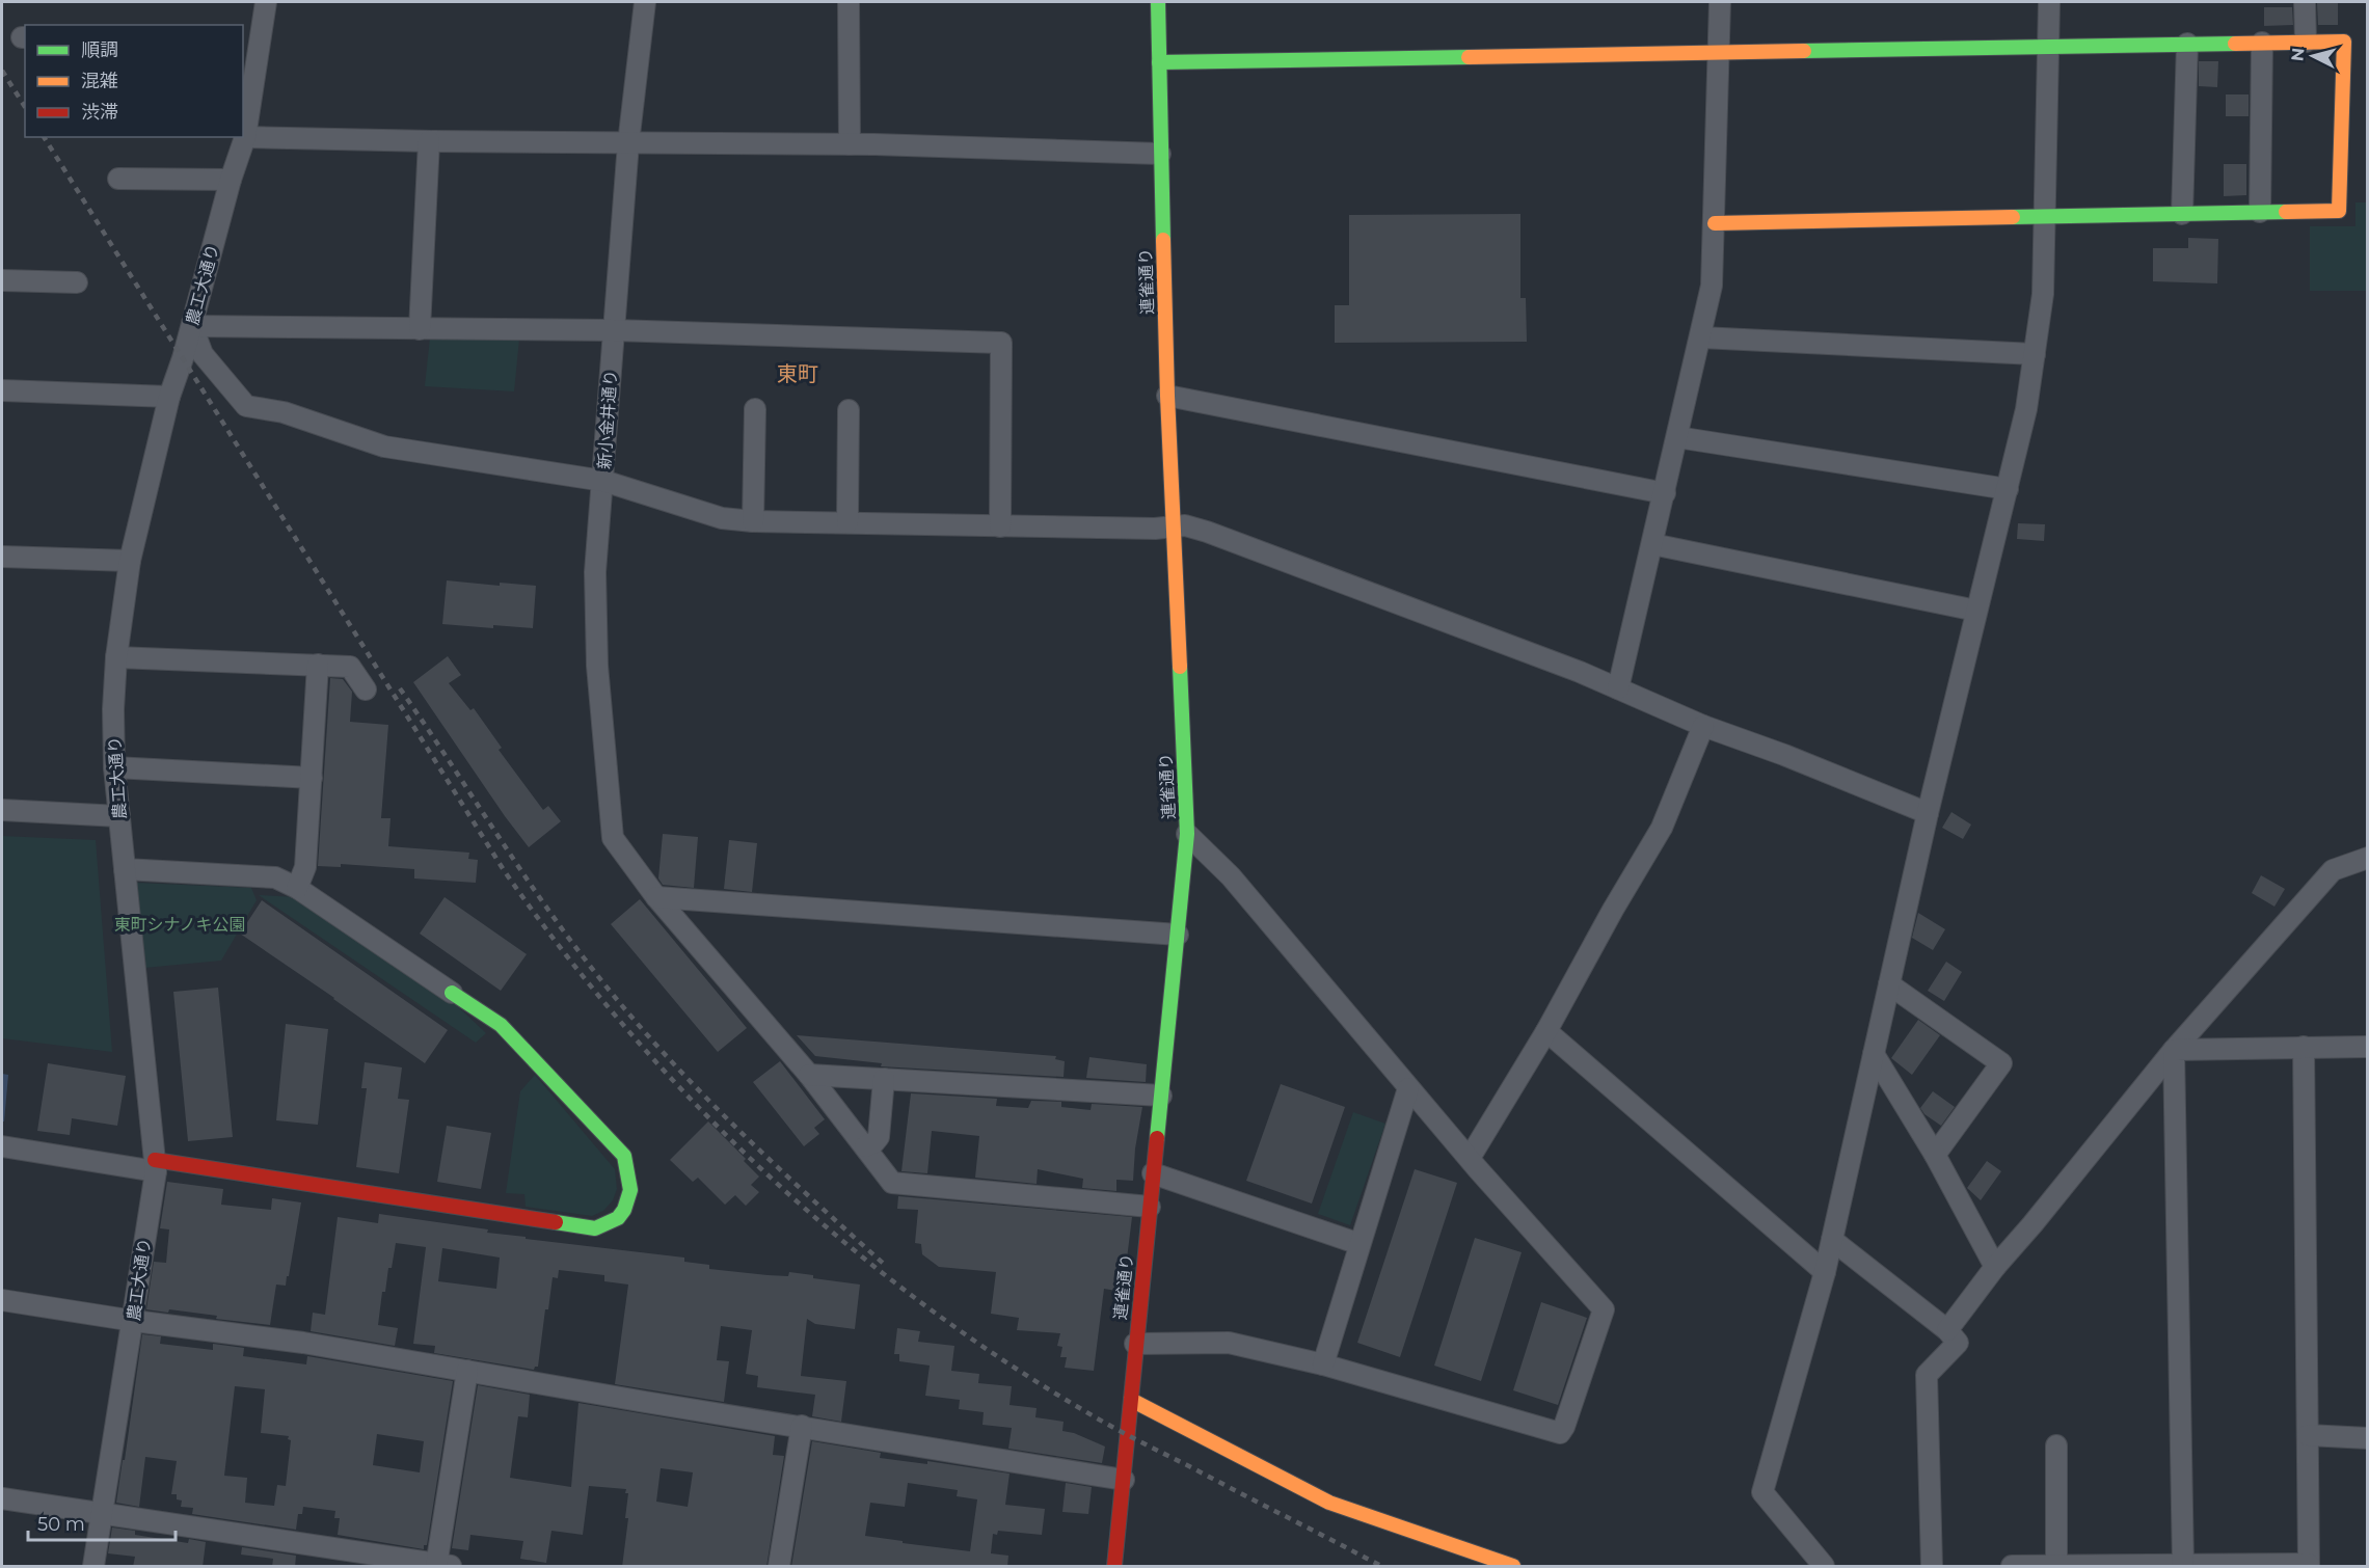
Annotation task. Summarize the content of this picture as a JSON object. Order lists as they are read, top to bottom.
{
  "streets": {
    "street": ["連雀通り", "農工大通り", "新小金井通り"]
  },
  "districts": ["東町"],
  "parks": ["東町シナノキ公園"],
  "legend": ["順調", "混雑", "渋滞"],
  "scale_bar": "50 m",
  "north": "left"
}
